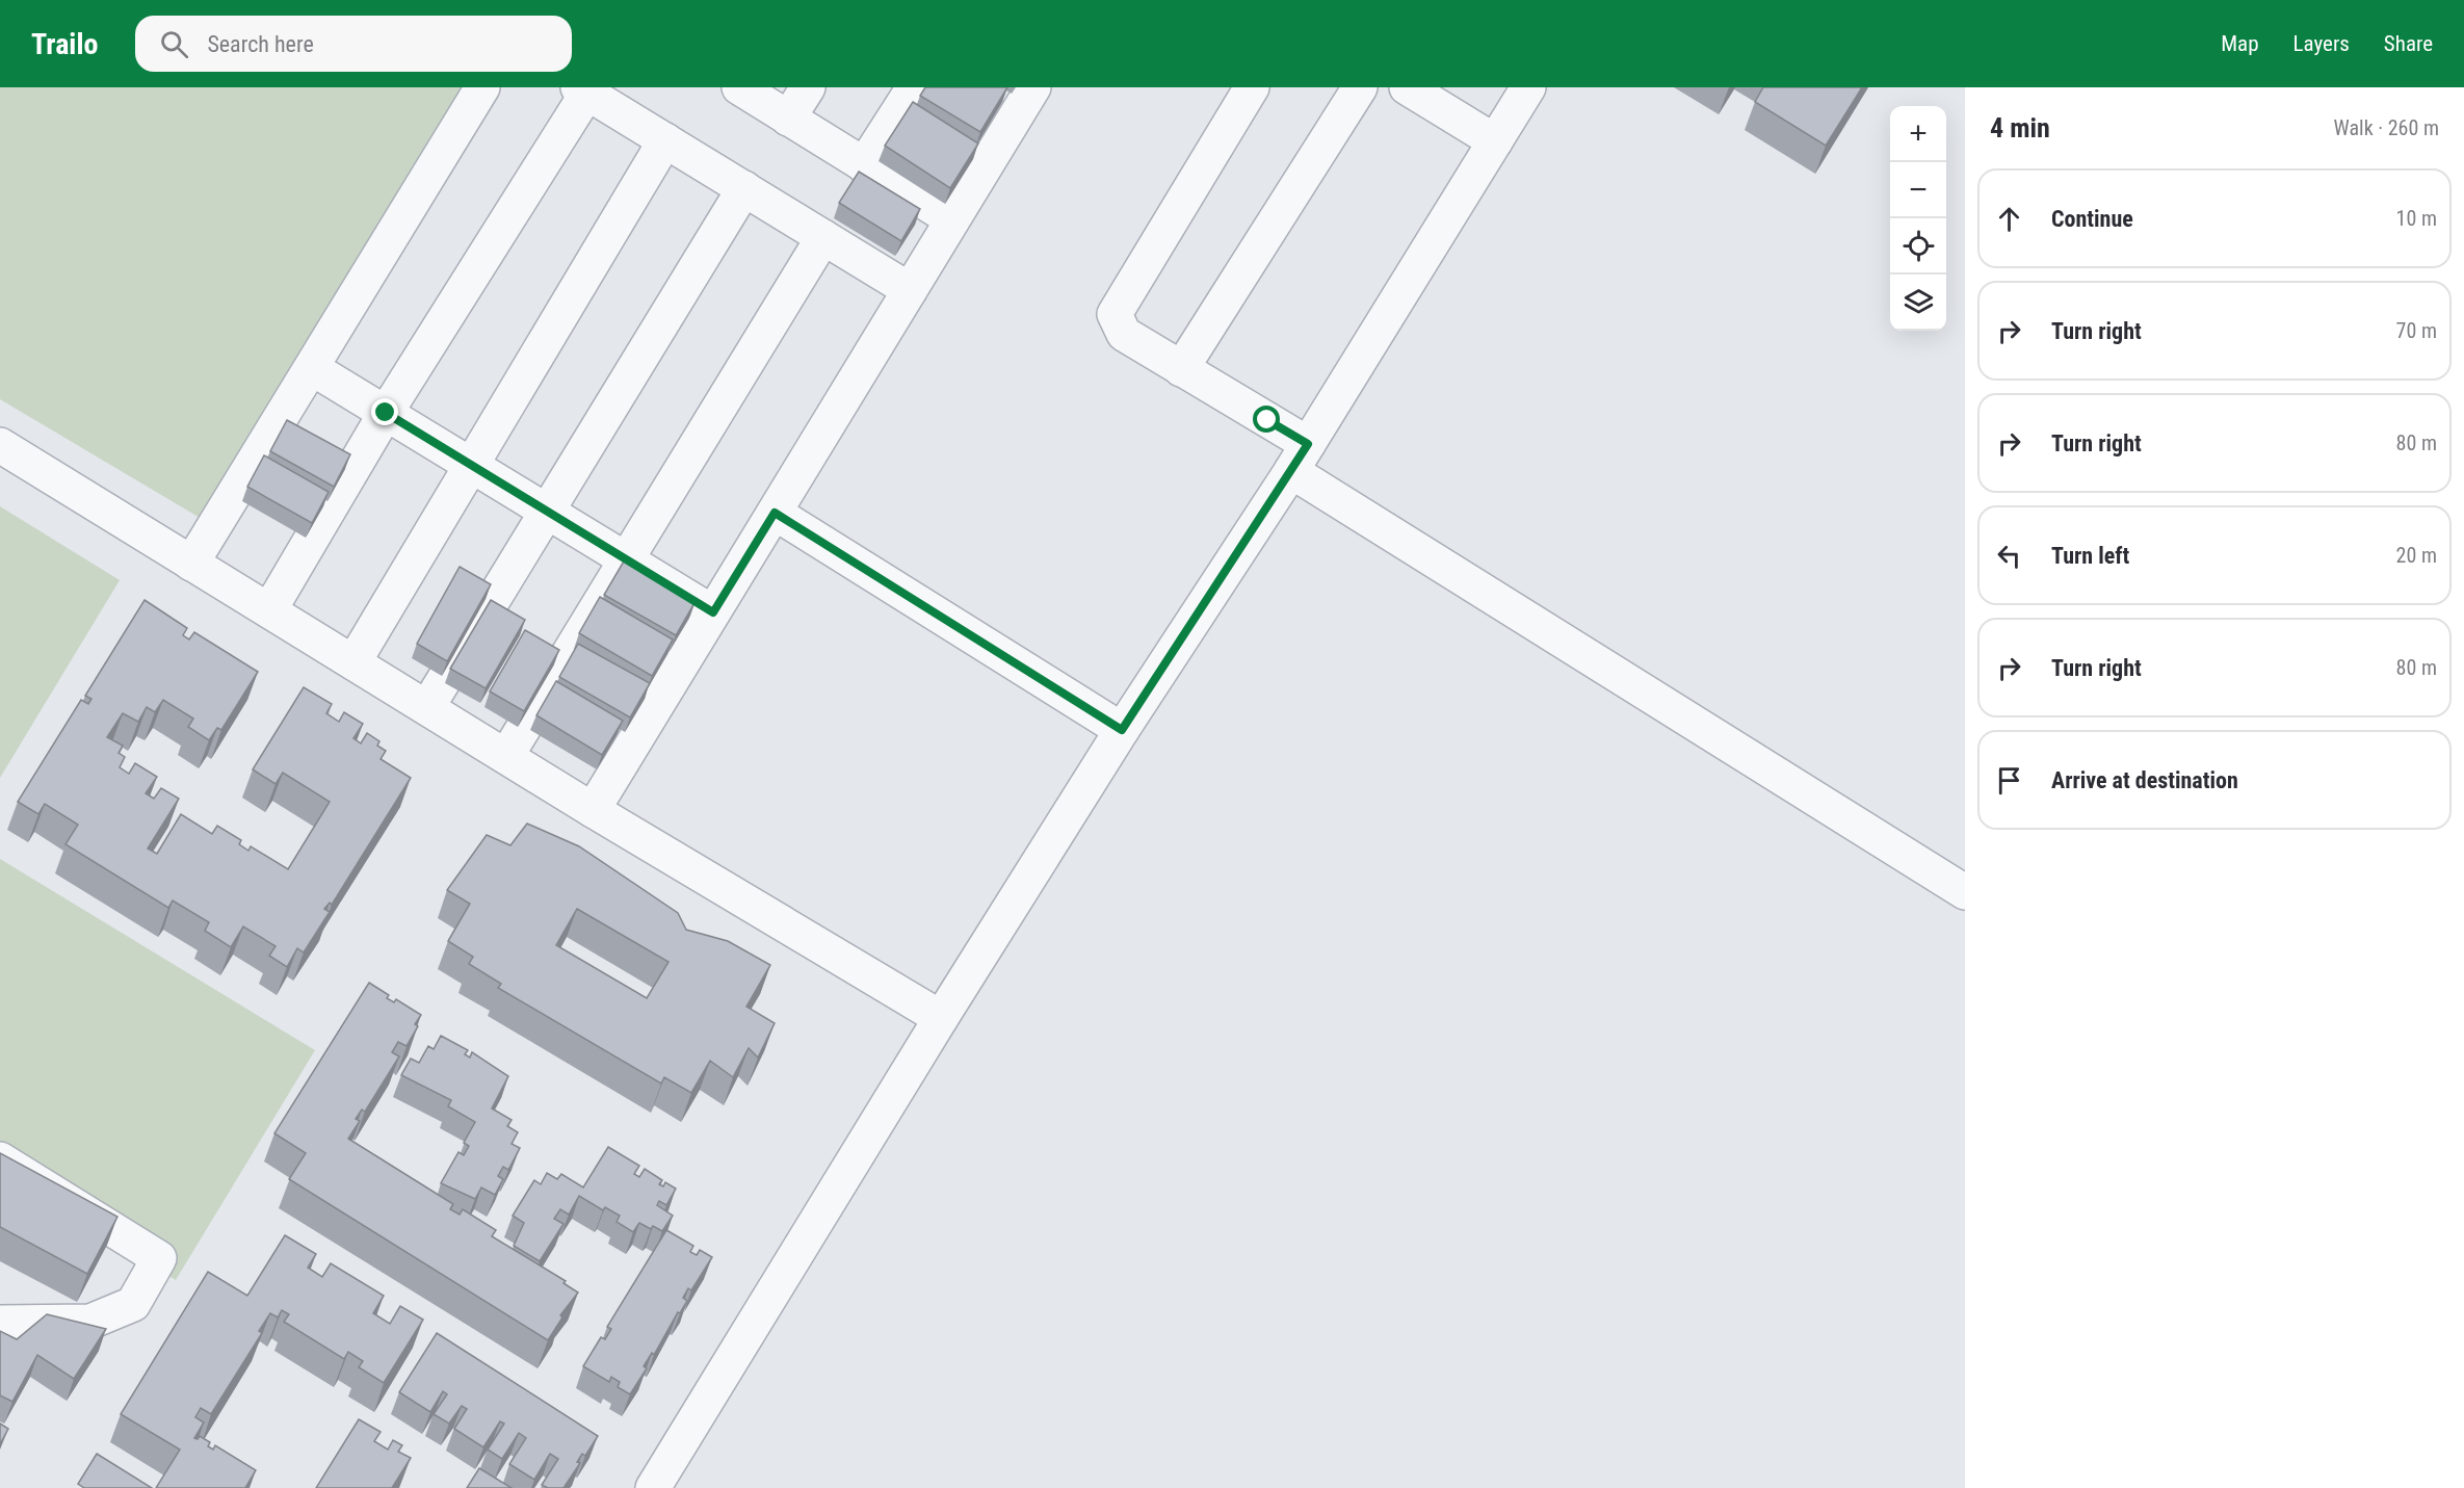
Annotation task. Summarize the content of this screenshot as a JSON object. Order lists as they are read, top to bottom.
{
  "page": {
    "header": "Trailo",
    "search": "Search here",
    "nav": ["Map", "Layers", "Share"],
    "heading": ["4 min", "Walk · 260 m"],
    "map_buttons": ["+", "−"],
    "list": [
      ["Continue", "10 m"],
      ["Turn right", "70 m"],
      ["Turn right", "80 m"],
      ["Turn left", "20 m"],
      ["Turn right", "80 m"],
      "Arrive at destination"
    ]
  }
}
